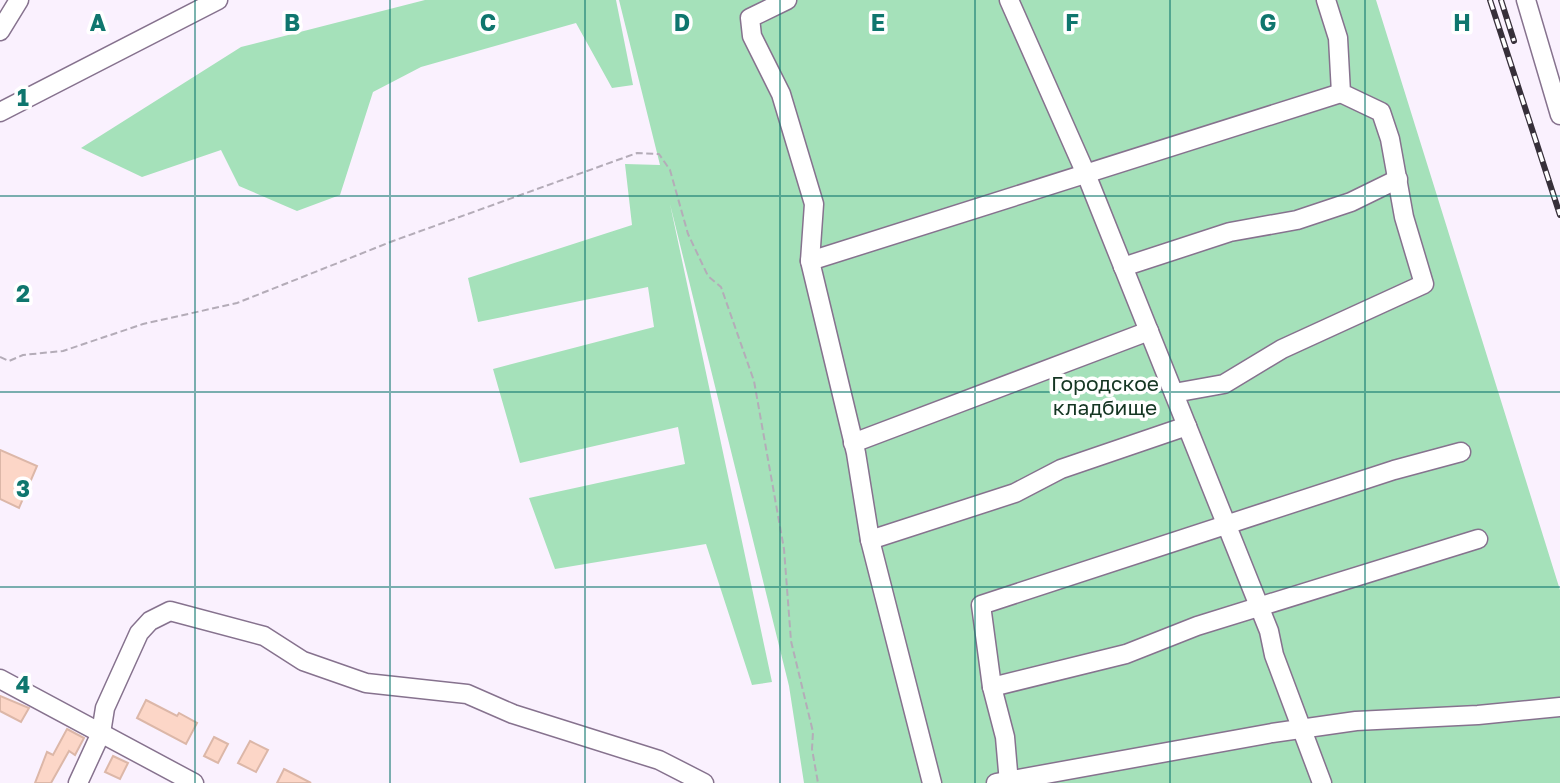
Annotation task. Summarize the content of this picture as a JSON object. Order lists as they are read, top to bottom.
{
  "parks": ["Городское кладбище"],
  "grid": {
    "columns": [
      "A",
      "B",
      "C",
      "D",
      "E",
      "F",
      "G",
      "H"
    ],
    "rows": [
      "1",
      "2",
      "3",
      "4"
    ]
  }
}
